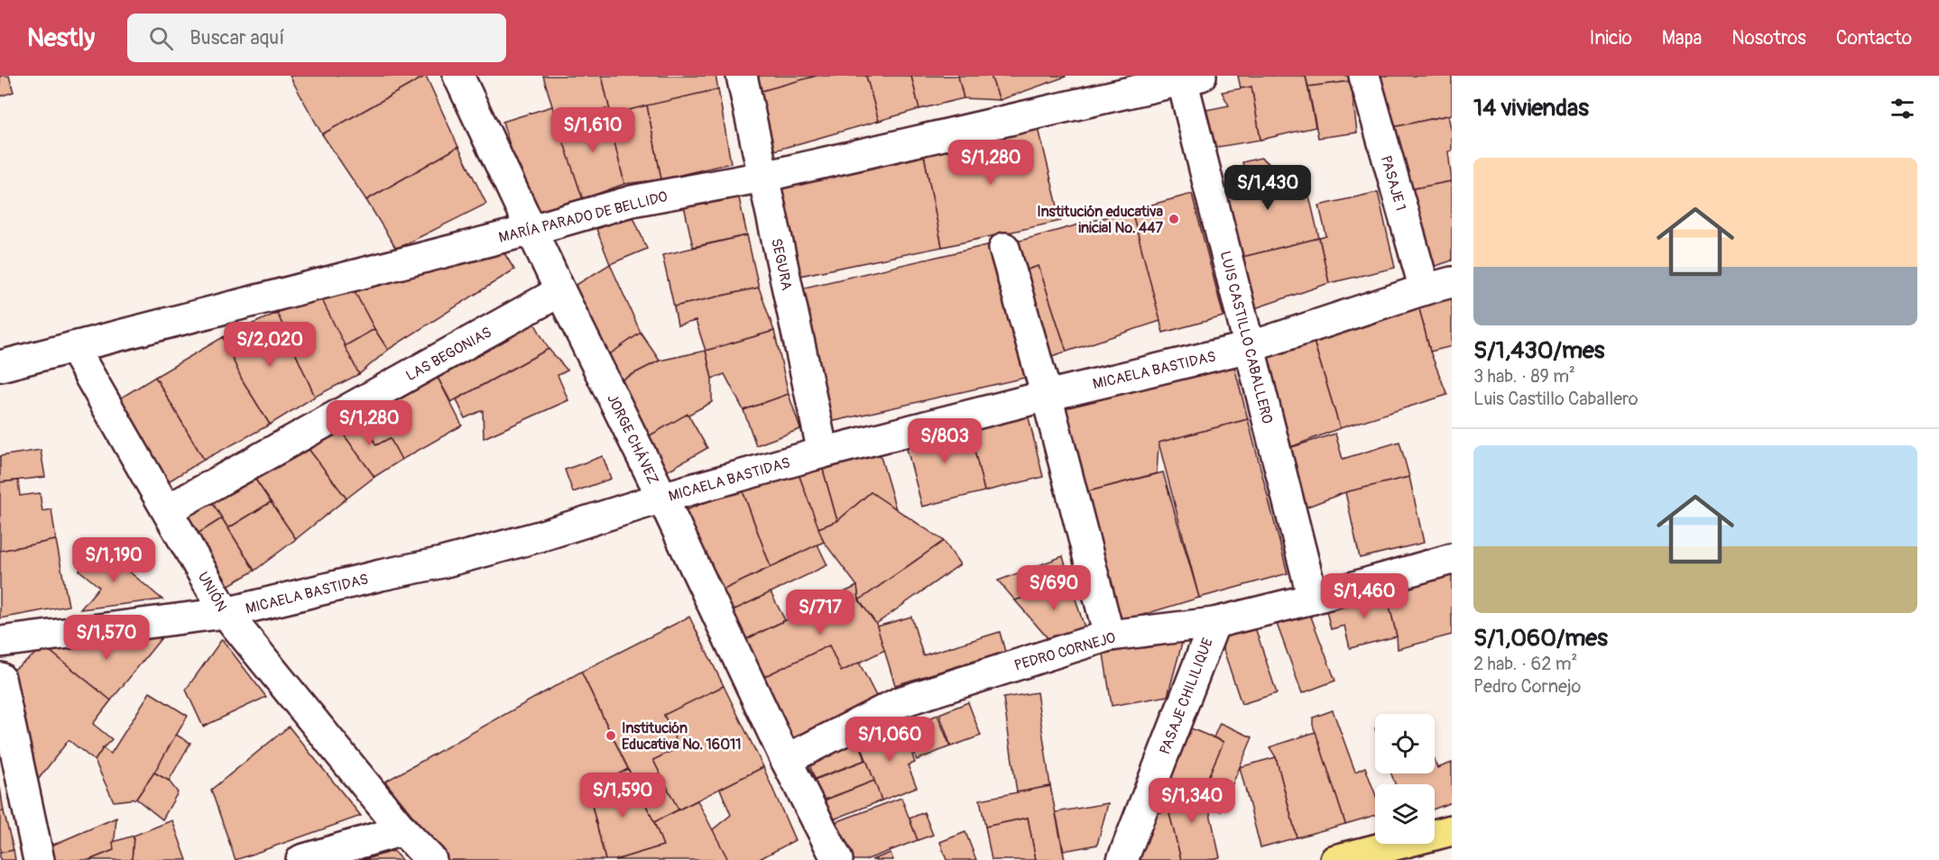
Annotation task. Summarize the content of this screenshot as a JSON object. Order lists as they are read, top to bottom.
{
  "streets": {
    "street": [
      "PASAJE 1",
      "MARÍA PARADO DE BELLIDO",
      "SEGURA",
      "LUIS CASTILLO CABALLERO",
      "LAS BEGONIAS",
      "MICAELA BASTIDAS",
      "JORGE CHÁVEZ",
      "UNIÓN",
      "PEDRO CORNEJO",
      "PASAJE CHILILIQUE"
    ]
  },
  "crossings": [
    ["PASAJE 1", "MICAELA BASTIDAS"],
    ["MARÍA PARADO DE BELLIDO", "SEGURA"],
    ["MARÍA PARADO DE BELLIDO", "LUIS CASTILLO CABALLERO"],
    ["MARÍA PARADO DE BELLIDO", "JORGE CHÁVEZ"],
    ["MARÍA PARADO DE BELLIDO", "UNIÓN"],
    ["SEGURA", "MICAELA BASTIDAS"],
    ["LUIS CASTILLO CABALLERO", "MICAELA BASTIDAS"],
    ["LUIS CASTILLO CABALLERO", "PEDRO CORNEJO"],
    ["LAS BEGONIAS", "JORGE CHÁVEZ"],
    ["LAS BEGONIAS", "UNIÓN"],
    ["MICAELA BASTIDAS", "JORGE CHÁVEZ"],
    ["MICAELA BASTIDAS", "UNIÓN"],
    ["JORGE CHÁVEZ", "PEDRO CORNEJO"],
    ["PEDRO CORNEJO", "PASAJE CHILILIQUE"]
  ],
  "places": ["Institución educativa inicial No. 447", "Institución Educativa No. 16011"],
  "page": {
    "header": "Nestly",
    "search": "Buscar aquí",
    "nav": [
      "Inicio",
      "Mapa",
      "Nosotros",
      "Contacto"
    ],
    "heading": "14 viviendas",
    "price": [
      "S/1,610",
      "S/1,280",
      "S/1,430",
      "S/2,020",
      "S/1,280",
      "S/803",
      "S/1,190",
      "S/690",
      "S/1,460",
      "S/717",
      "S/1,570",
      "S/1,060",
      "S/1,590",
      "S/1,340"
    ],
    "list": [
      {
        "name": "S/1,430/mes",
        "note": "3 hab. · 89 m² · Luis Castillo Caballero"
      },
      {
        "name": "S/1,060/mes",
        "note": "2 hab. · 62 m² · Pedro Cornejo"
      }
    ]
  }
}
